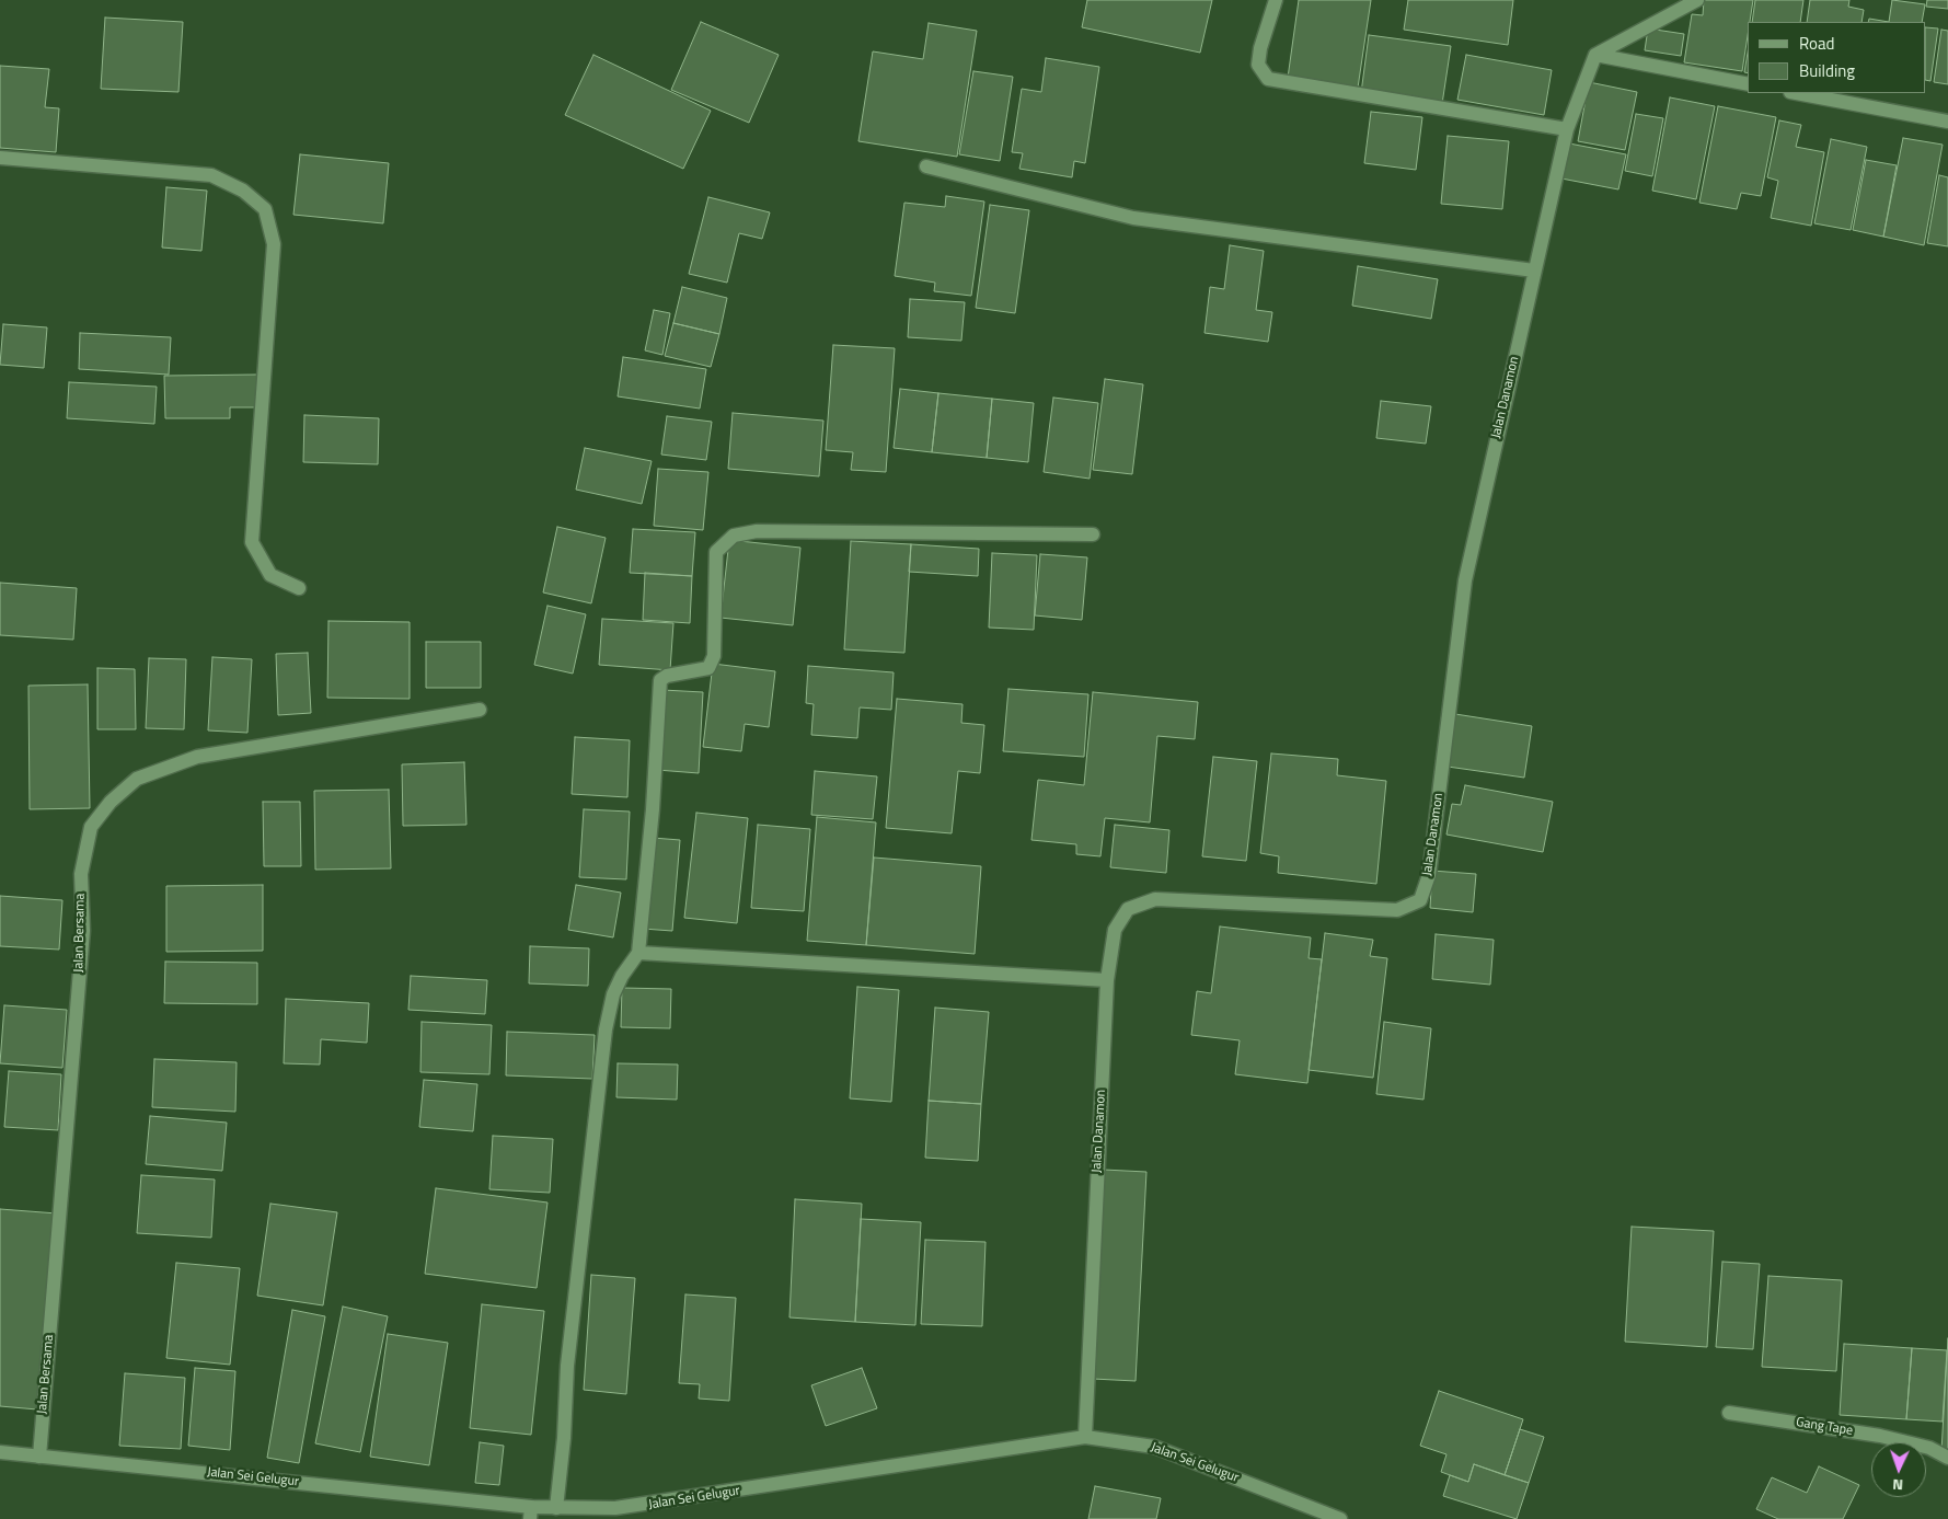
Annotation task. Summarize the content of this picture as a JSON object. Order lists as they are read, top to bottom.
{
  "streets": {
    "street": [
      "Jalan Danamon",
      "Jalan Bersama",
      "Gang Tape",
      "Jalan Sei Gelugur"
    ]
  },
  "crossings": [
    ["Jalan Danamon", "Jalan Sei Gelugur"],
    ["Jalan Bersama", "Jalan Sei Gelugur"]
  ],
  "legend": ["Road", "Building"],
  "north": "bottom"
}
